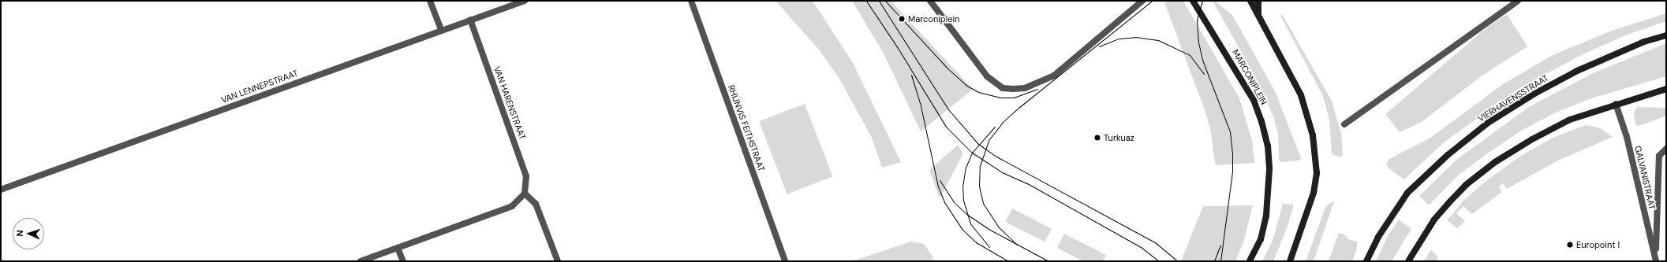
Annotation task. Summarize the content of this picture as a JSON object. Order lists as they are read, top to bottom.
{
  "streets": {
    "main road": ["MARCONIPLEIN", "VIERHAVENSSTRAAT"],
    "street": [
      "VAN LENNEPSTRAAT",
      "VAN HARENSTRAAT",
      "RHIJNVIS FEITHSTRAAT",
      "GALVANISTRAAT"
    ]
  },
  "crossings": [
    ["VAN LENNEPSTRAAT", "VAN HARENSTRAAT"]
  ],
  "places": ["Marconiplein", "Turkuaz", "Europoint I"],
  "north": "left"
}
